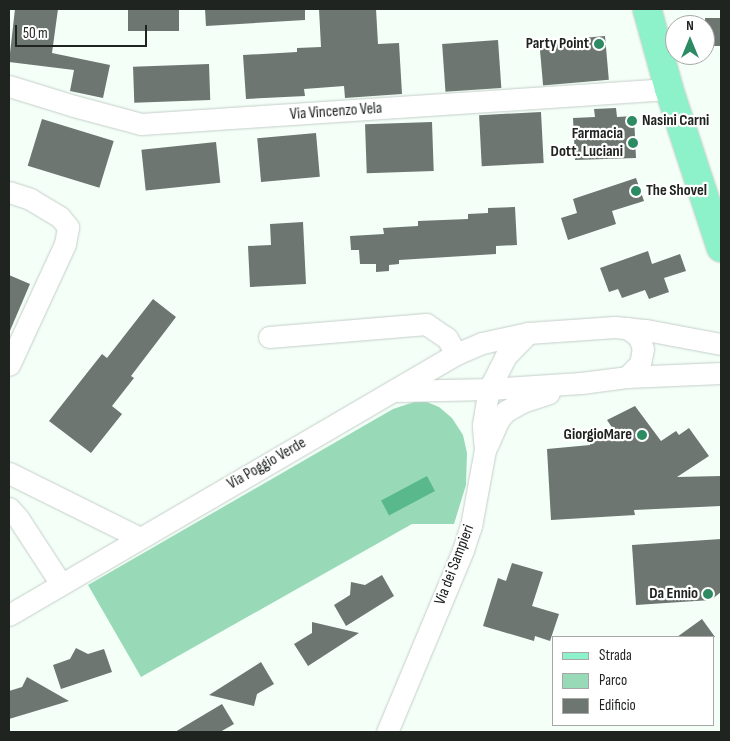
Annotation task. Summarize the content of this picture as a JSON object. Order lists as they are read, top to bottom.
{
  "streets": {
    "street": ["Via Vincenzo Vela", "Via Poggio Verde", "Via dei Sampieri"]
  },
  "crossings": [
    ["Via Poggio Verde", "Via dei Sampieri"]
  ],
  "places": [
    "Party Point",
    "Nasini Carni",
    "Farmacia Dott. Luciani",
    "The Shovel",
    "GiorgioMare",
    "Da Ennio"
  ],
  "legend": ["Strada", "Parco", "Edificio"],
  "scale_bar": "50 m",
  "north": "top"
}
